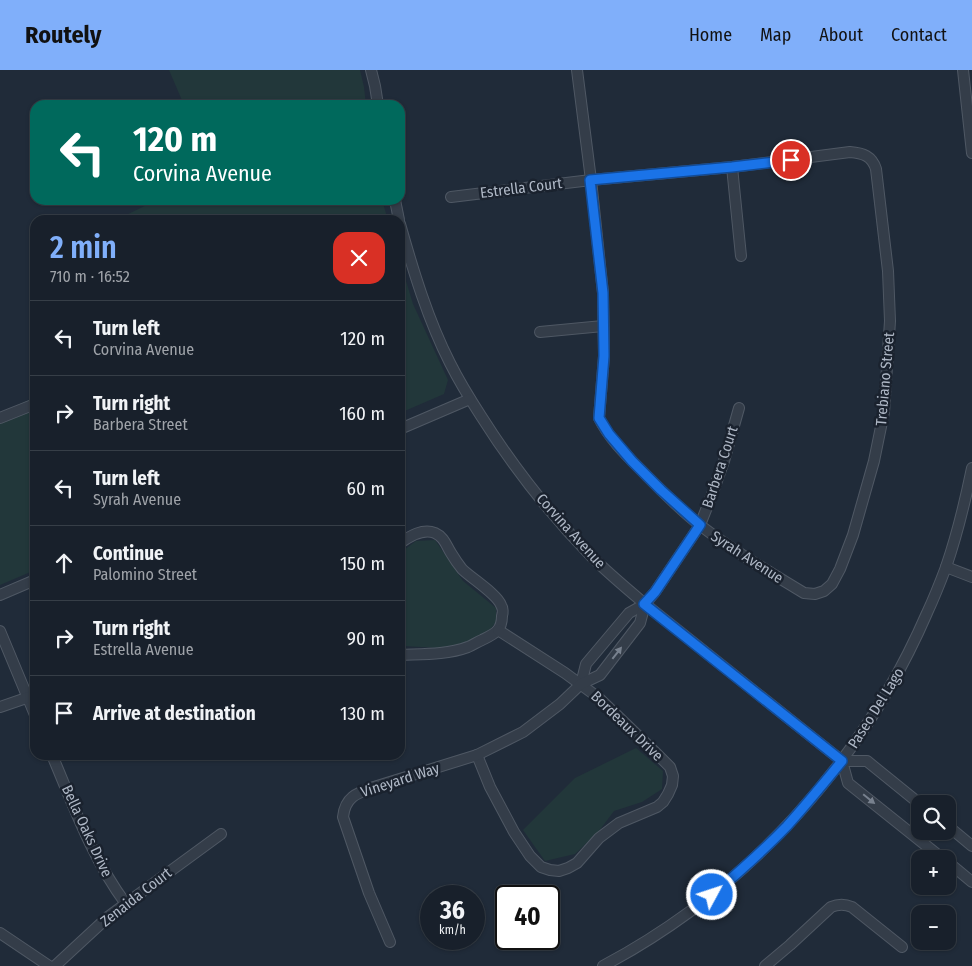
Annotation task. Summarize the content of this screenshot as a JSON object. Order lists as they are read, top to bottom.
{
  "streets": {
    "street": [
      "Estrella Court",
      "Trebiano Street",
      "Barbera Court",
      "Corvina Avenue",
      "Syrah Avenue",
      "Paseo Del Lago",
      "Bordeaux Drive",
      "Vineyard Way",
      "Bella Oaks Drive",
      "Zenaida Court"
    ]
  },
  "crossings": [
    ["Estrella Court", "Trebiano Street"],
    ["Estrella Court", "Syrah Avenue"],
    ["Trebiano Street", "Syrah Avenue"],
    ["Barbera Court", "Corvina Avenue"],
    ["Barbera Court", "Syrah Avenue"],
    ["Barbera Court", "Vineyard Way"],
    ["Corvina Avenue", "Paseo Del Lago"],
    ["Corvina Avenue", "Vineyard Way"],
    ["Bordeaux Drive", "Vineyard Way"],
    ["Bella Oaks Drive", "Zenaida Court"]
  ],
  "page": {
    "header": "Routely",
    "nav": [
      "Home",
      "Map",
      "About",
      "Contact"
    ],
    "turn": ["120 m", "Corvina Avenue"],
    "heading": ["2 min", "710 m · 16:52"],
    "list": [
      {
        "name": "Turn left",
        "note": "Corvina Avenue",
        "value": "120 m"
      },
      {
        "name": "Turn right",
        "note": "Barbera Street",
        "value": "160 m"
      },
      {
        "name": "Turn left",
        "note": "Syrah Avenue",
        "value": "60 m"
      },
      {
        "name": "Continue",
        "note": "Palomino Street",
        "value": "150 m"
      },
      {
        "name": "Turn right",
        "note": "Estrella Avenue",
        "value": "90 m"
      },
      {
        "name": "Arrive at destination",
        "value": "130 m"
      }
    ],
    "map_buttons": ["+", "−"],
    "speed": "36 km/h",
    "limit": "40"
  }
}
